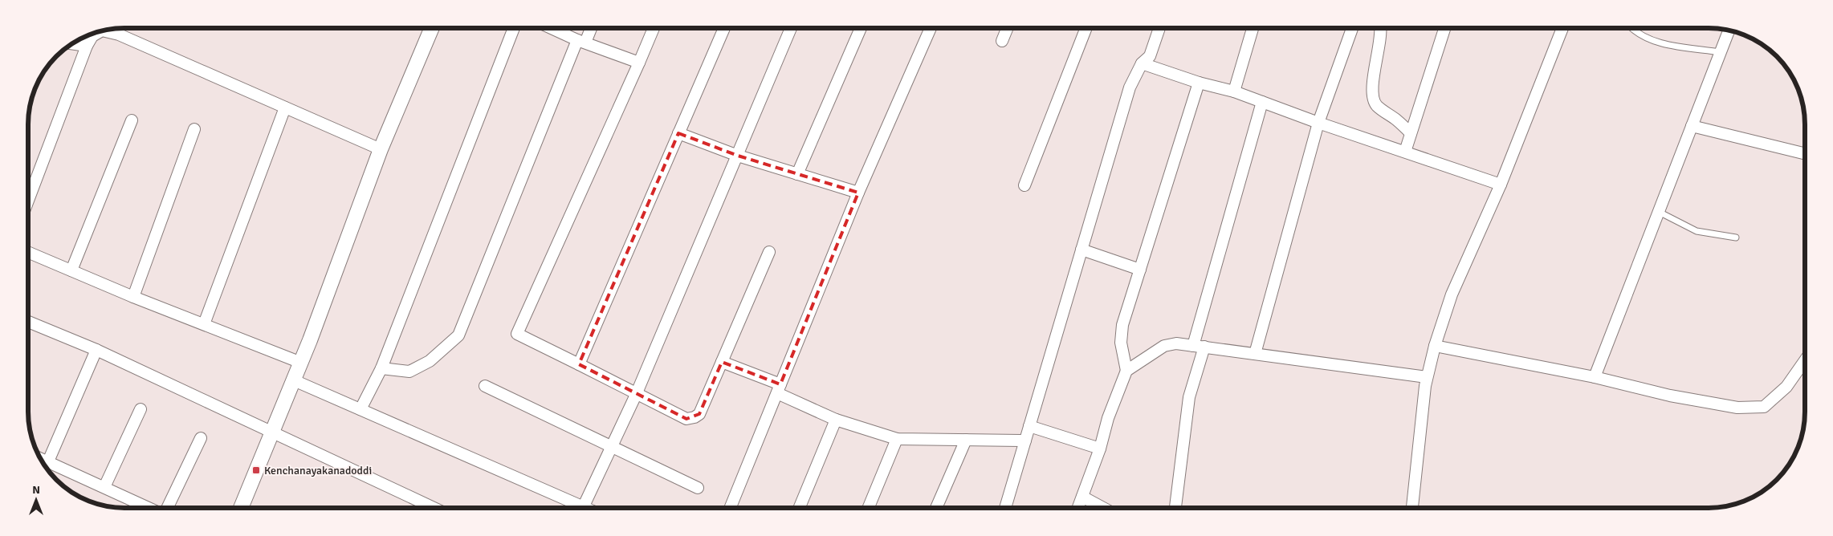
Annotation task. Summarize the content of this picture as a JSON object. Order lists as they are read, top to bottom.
{
  "places": {
    "transit": ["Kenchanayakanadoddi"]
  },
  "north": "top"
}
